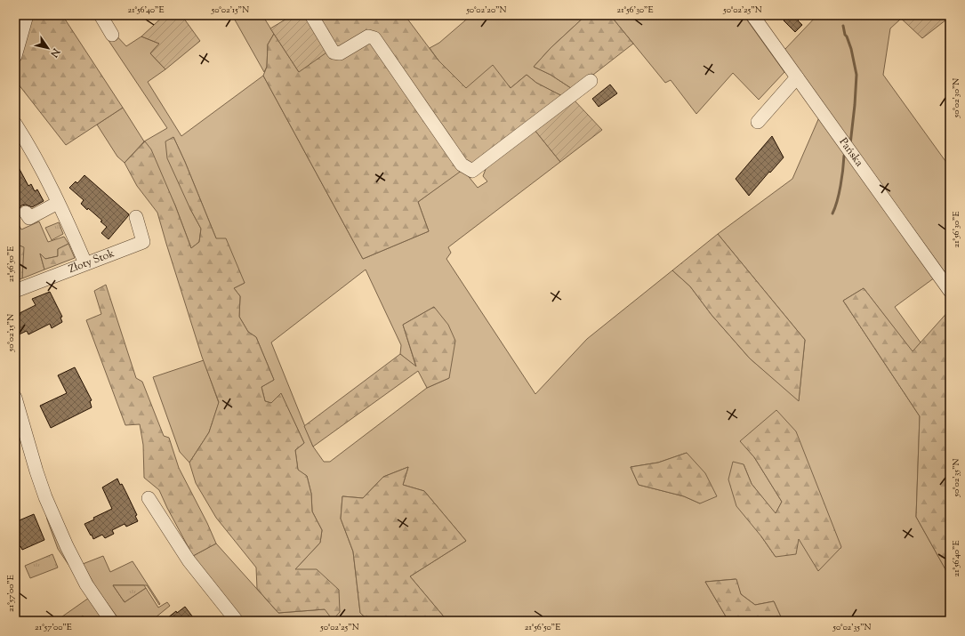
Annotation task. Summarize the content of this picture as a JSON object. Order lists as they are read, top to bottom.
{
  "streets": {
    "street": ["Pańska", "Złoty Stok"]
  },
  "north": "bottom right",
  "coordinates": [
    "21°56'40\"E",
    "50°02'15\"N",
    "50°02'20\"N",
    "21°56'30\"E",
    "50°02'25\"N",
    "50°02'30\"N",
    "21°56'50\"E",
    "50°02'35\"N",
    "21°57'00\"E"
  ]
}
